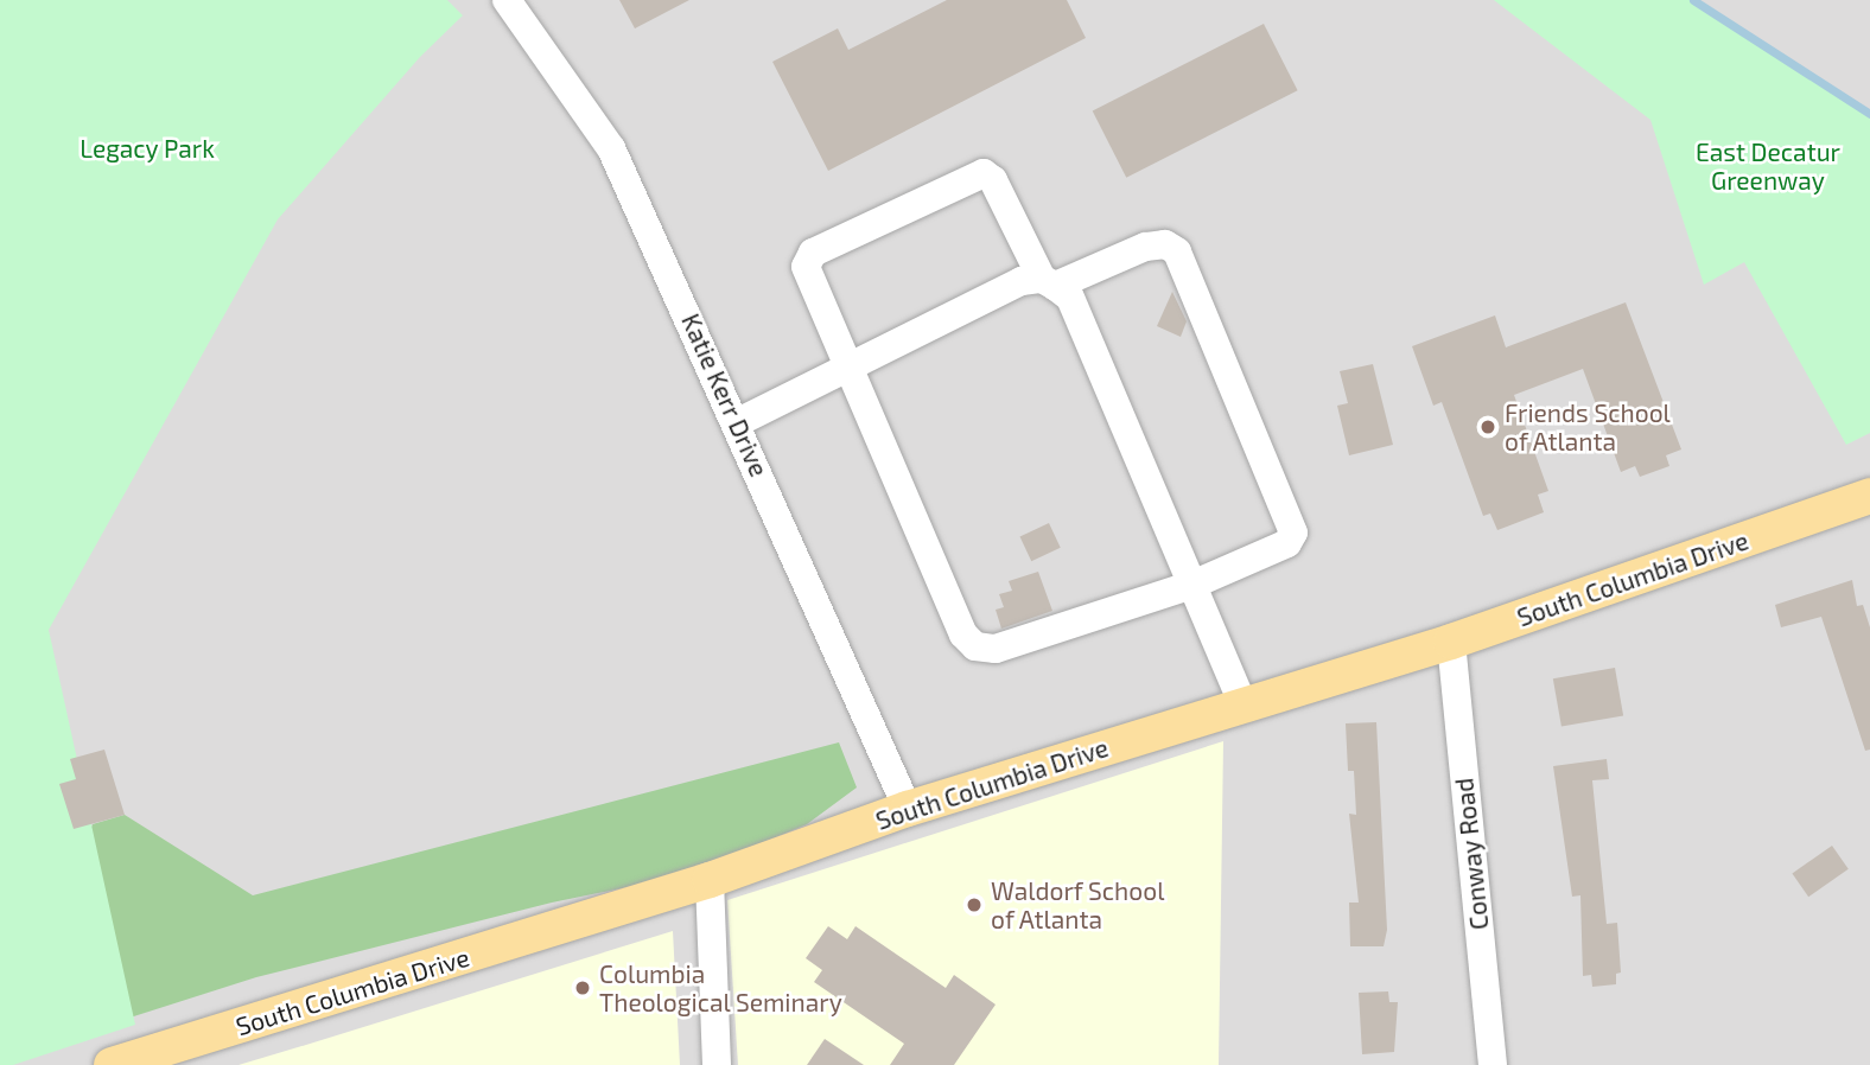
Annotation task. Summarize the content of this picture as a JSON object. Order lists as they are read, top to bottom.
{
  "streets": {
    "main road": ["South Columbia Drive"],
    "street": ["Katie Kerr Drive", "Conway Road"]
  },
  "crossings": [
    ["Katie Kerr Drive", "South Columbia Drive"],
    ["South Columbia Drive", "Conway Road"]
  ],
  "parks": ["Legacy Park", "East Decatur Greenway"],
  "places": ["Friends School of Atlanta", "Waldorf School of Atlanta", "Columbia Theological Seminary"]
}
